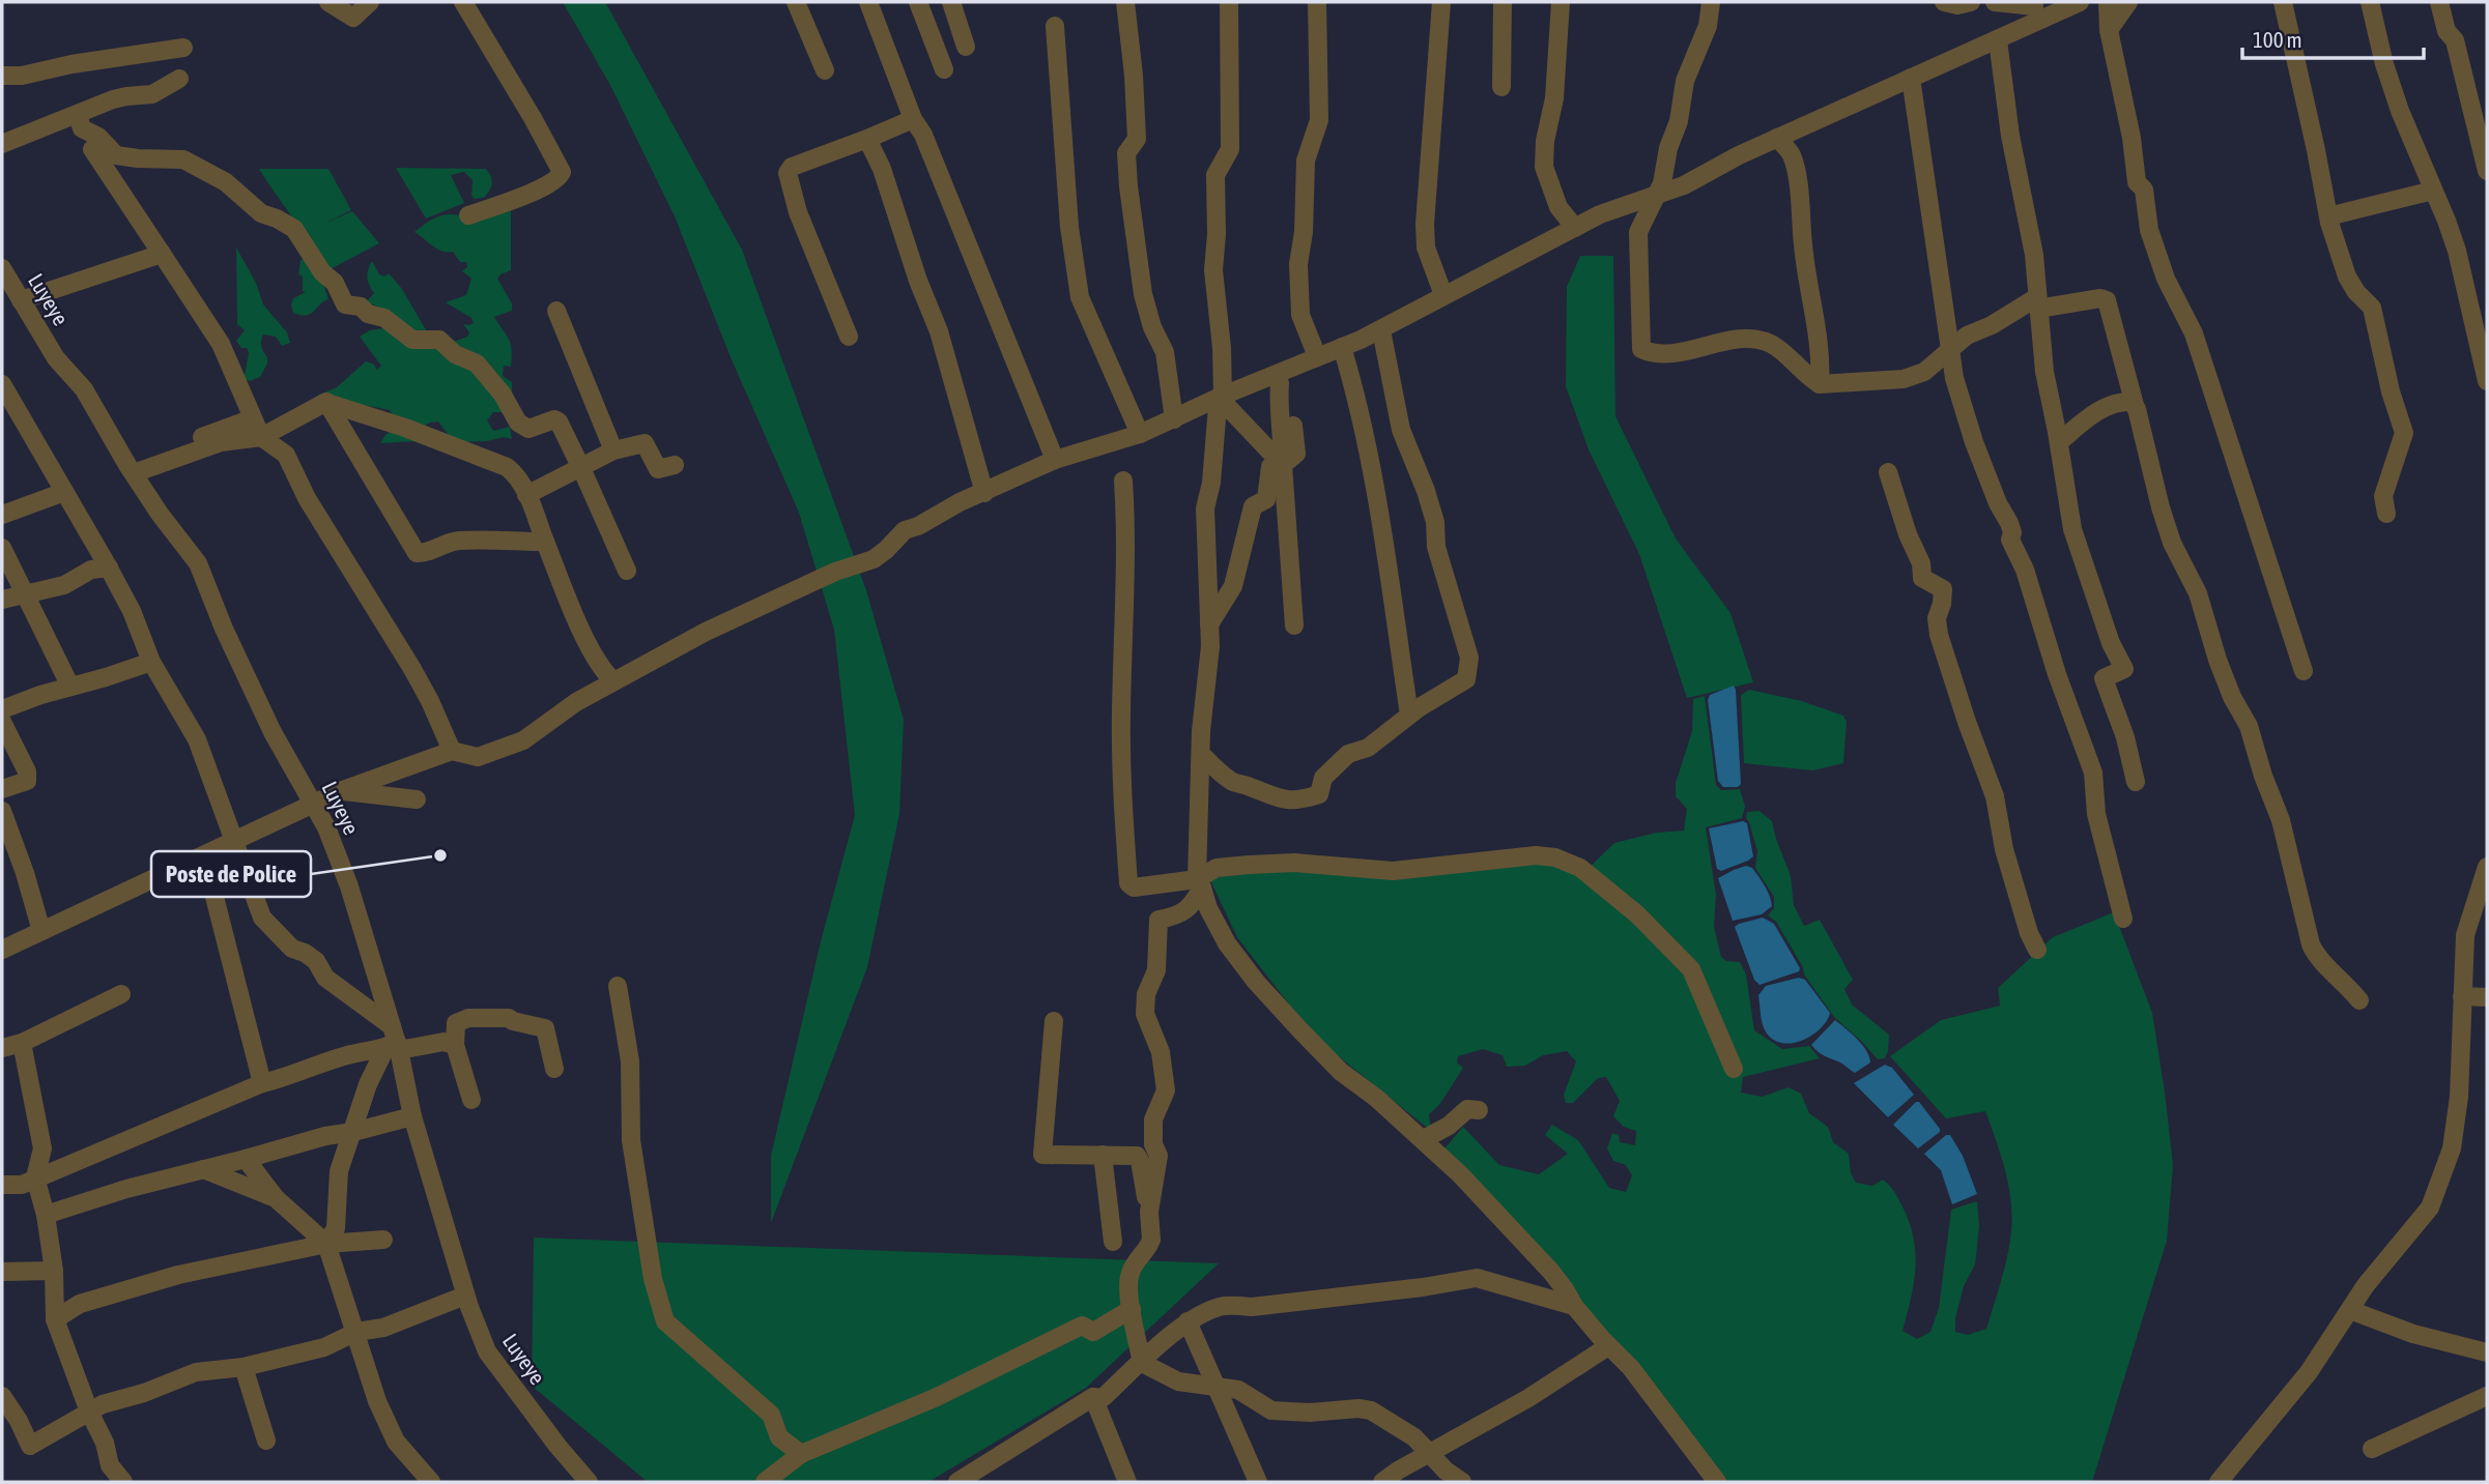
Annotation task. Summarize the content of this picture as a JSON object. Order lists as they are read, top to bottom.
{
  "streets": {
    "street": ["Luyeye"]
  },
  "places": ["Poste de Police"],
  "scale_bar": "100 m"
}
